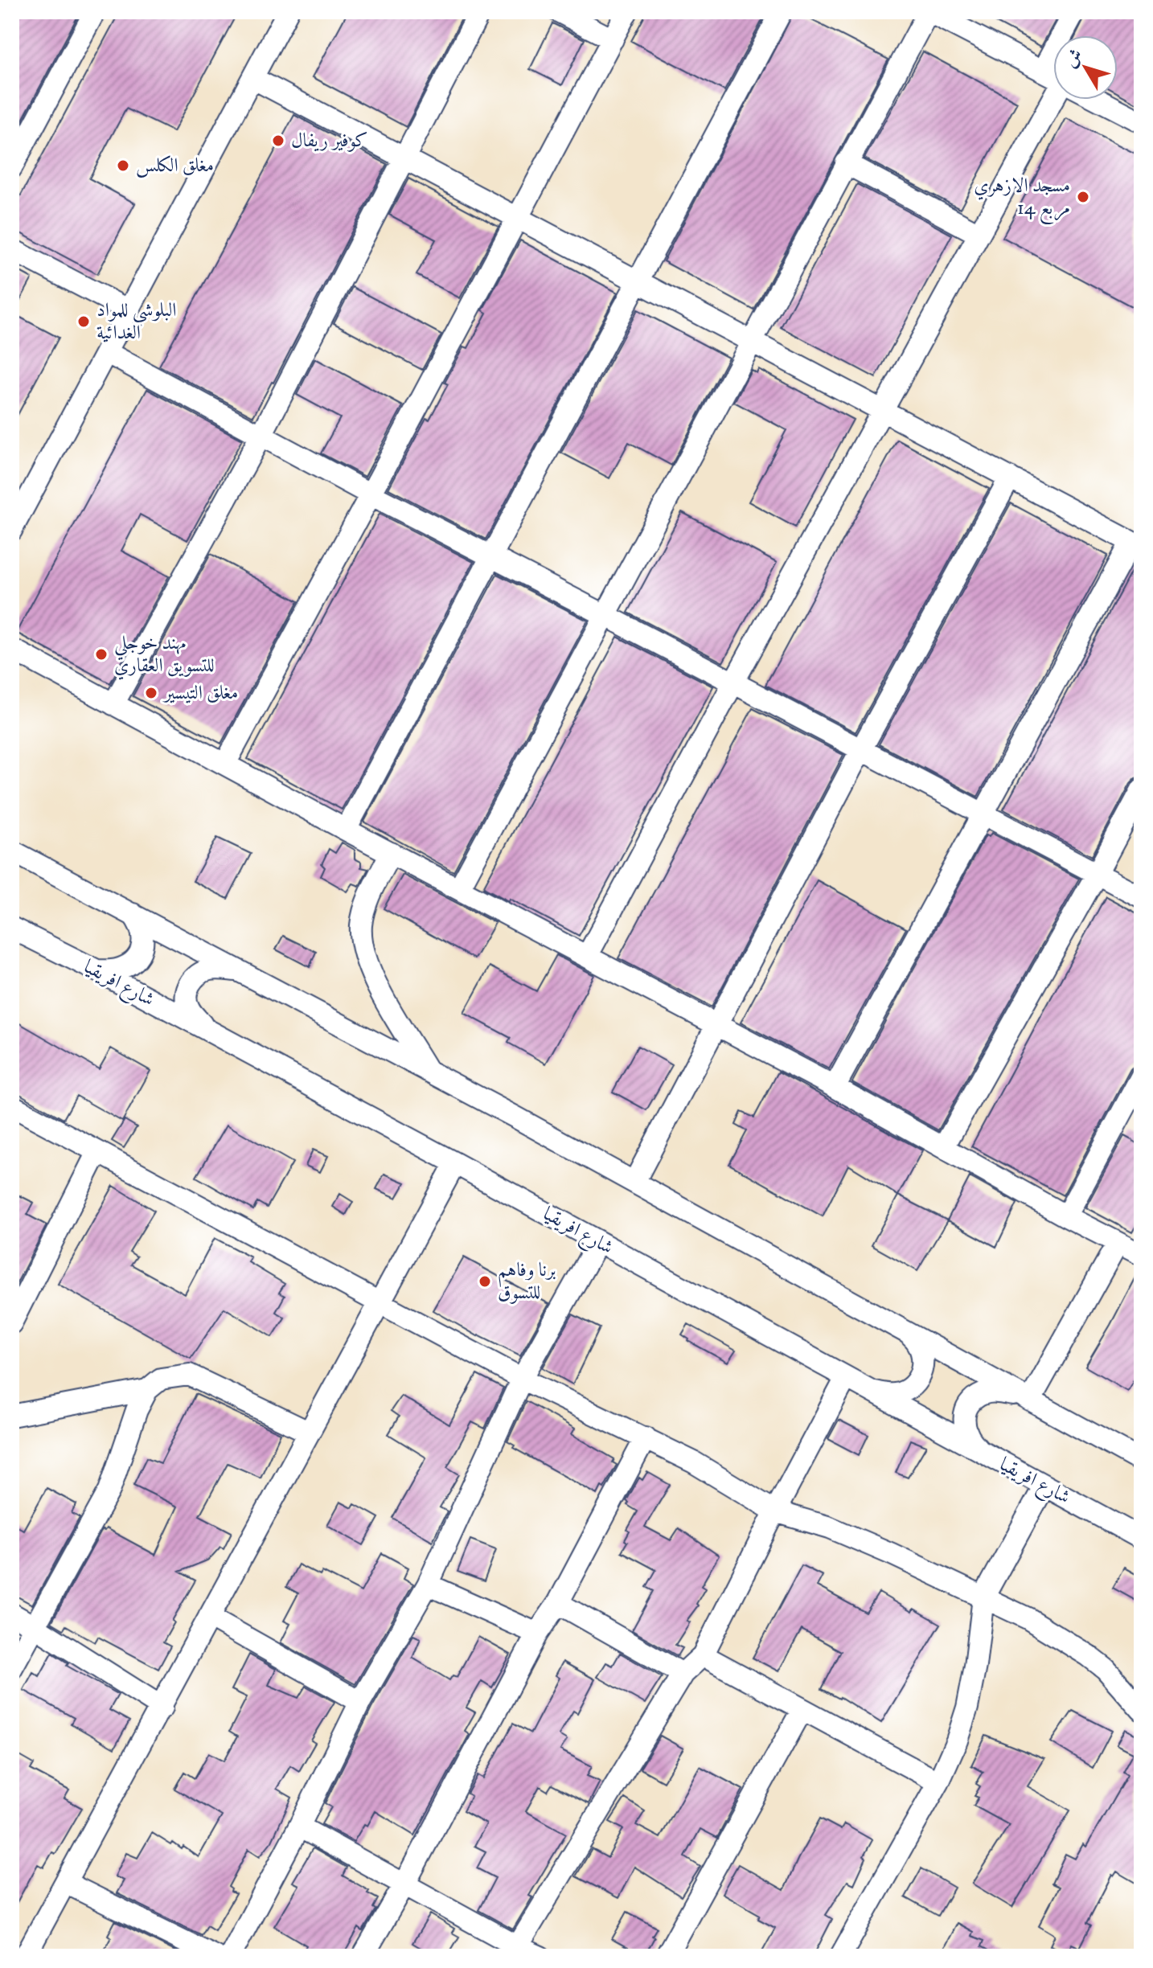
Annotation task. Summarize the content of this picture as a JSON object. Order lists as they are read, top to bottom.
{
  "streets": {
    "street": ["شارع افريقيا"]
  },
  "places": [
    "كوفير ريفال",
    "مغلق الكلس",
    "مسجد الازهري مربع 14",
    "البلوشي للمواد الغدائية",
    "مهند خوجلي للتسويق العقاري",
    "مغلق التيسير",
    "برنا وفاهم للتسوق"
  ],
  "north": "top left"
}
